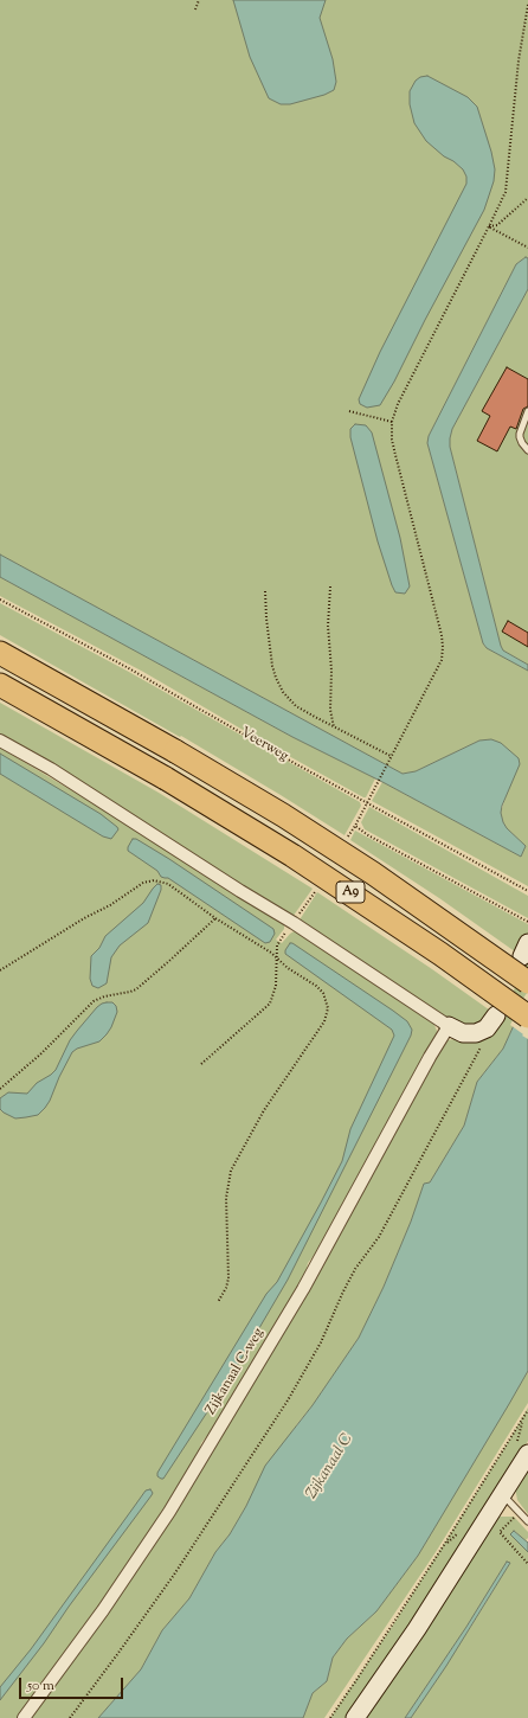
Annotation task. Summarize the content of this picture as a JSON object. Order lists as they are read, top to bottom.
{
  "streets": {
    "highway": ["A9"],
    "street": ["Zijkanaal C-weg"],
    "path": ["Veerweg"]
  },
  "water": ["Zijkanaal C"],
  "scale_bar": "50 m"
}
